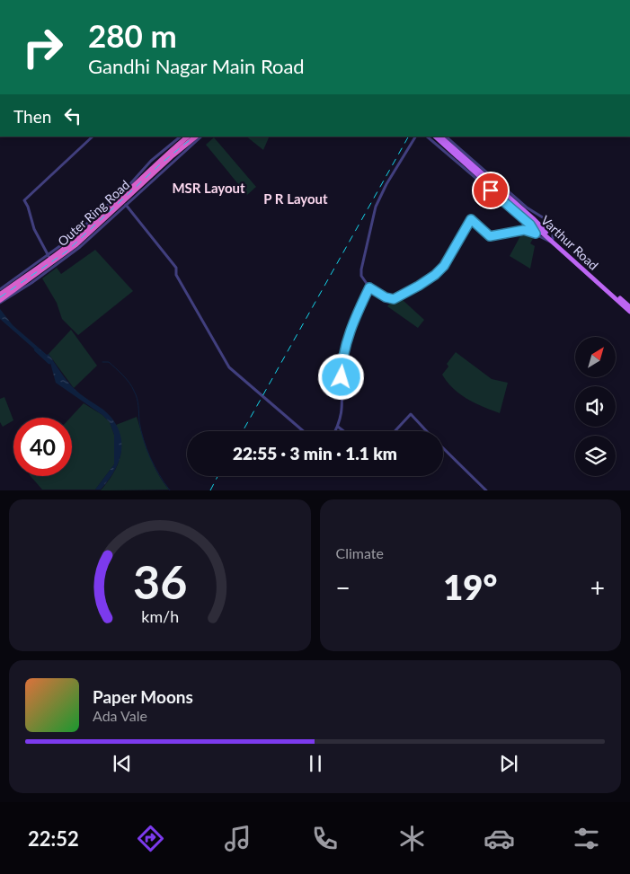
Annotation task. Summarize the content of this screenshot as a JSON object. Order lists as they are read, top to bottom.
{
  "streets": {
    "highway": ["Outer Ring Road"],
    "main road": ["Varthur Road"]
  },
  "districts": ["MSR Layout", "P R Layout"],
  "north": "top right",
  "page": {
    "turn": ["280 m", "Gandhi Nagar Main Road"],
    "then": "Then",
    "limit": "40",
    "trip": "22:55 · 3 min · 1.1 km",
    "tile": "Climate",
    "heat": ["−", "19°", "+"],
    "song": ["Paper Moons", "Ada Vale"],
    "tabs": "22:52",
    "gauge": ["36", "km/h"]
  }
}
